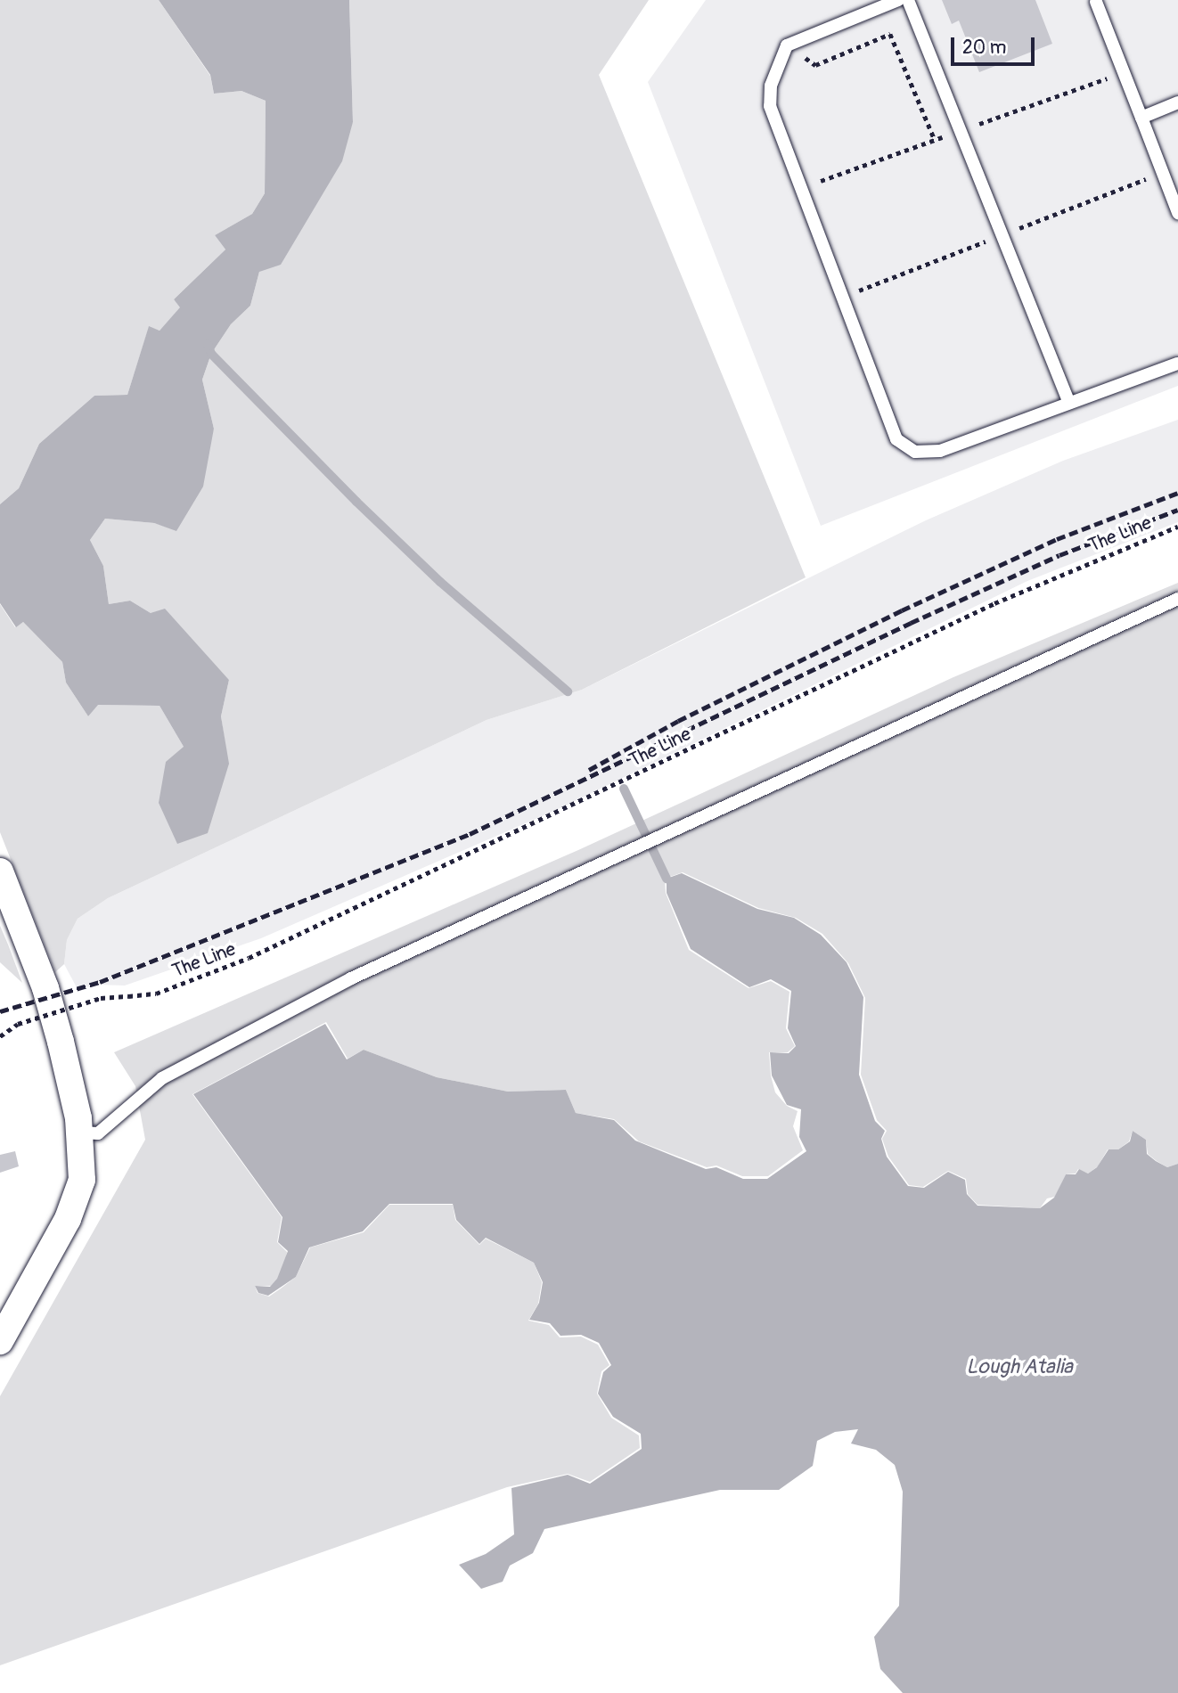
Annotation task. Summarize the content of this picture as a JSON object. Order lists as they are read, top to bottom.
{
  "streets": {
    "path": ["The Line"]
  },
  "water": ["Lough Atalia"],
  "scale_bar": "20 m"
}
